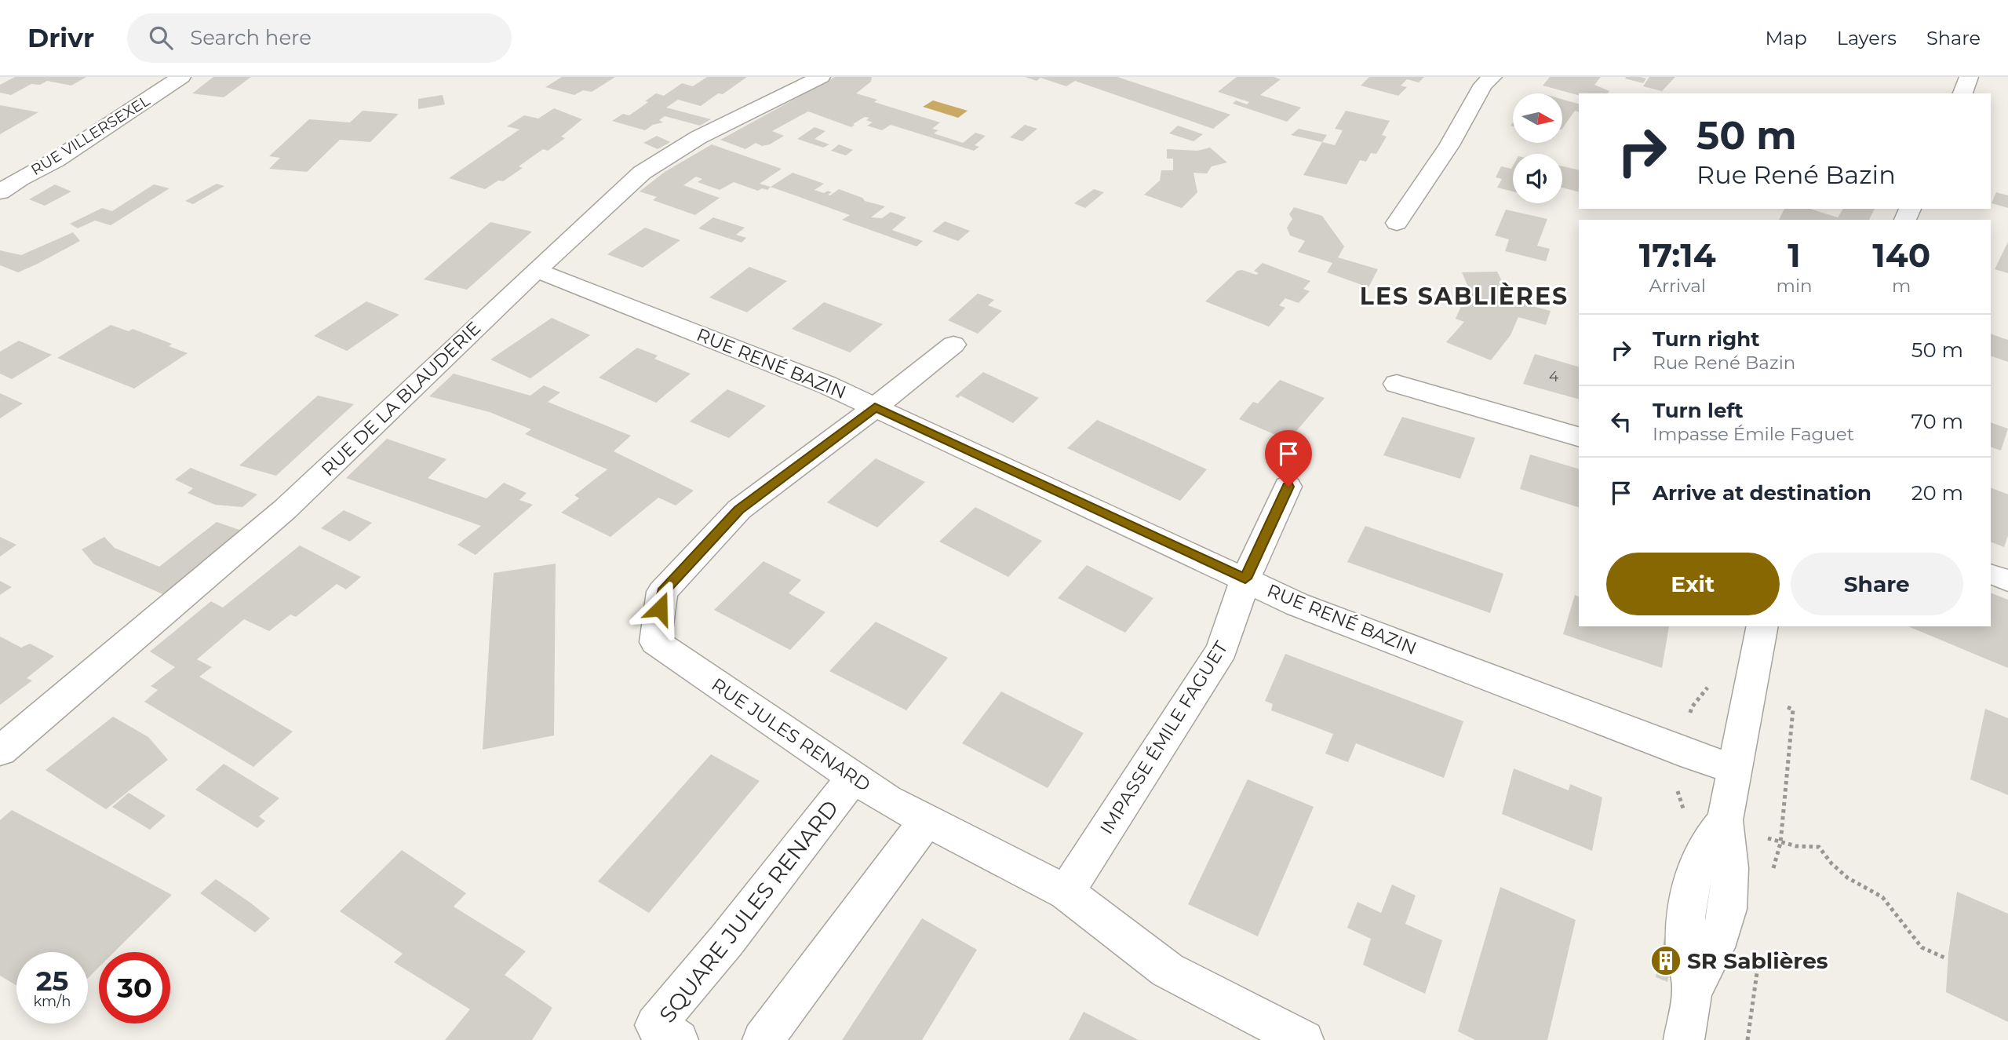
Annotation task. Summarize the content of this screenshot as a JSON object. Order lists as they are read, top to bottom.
{
  "streets": {
    "street": [
      "RUE VILLERSEXEL",
      "RUE RENÉ BAZIN",
      "RUE DE LA BLAUDERIE",
      "RUE JULES RENARD",
      "IMPASSE ÉMILE FAGUET",
      "SQUARE JULES RENARD"
    ]
  },
  "crossings": [
    ["RUE RENÉ BAZIN", "RUE DE LA BLAUDERIE"],
    ["RUE RENÉ BAZIN", "RUE JULES RENARD"],
    ["RUE RENÉ BAZIN", "IMPASSE ÉMILE FAGUET"],
    ["RUE JULES RENARD", "IMPASSE ÉMILE FAGUET"],
    ["RUE JULES RENARD", "SQUARE JULES RENARD"]
  ],
  "districts": ["LES SABLIÈRES"],
  "places": {
    "building": ["SR Sablières"]
  },
  "house_numbers": ["4"],
  "north": "right",
  "page": {
    "header": "Drivr",
    "search": "Search here",
    "nav": ["Map", "Layers", "Share"],
    "turn": ["50 m", "Rue René Bazin"],
    "eta": [
      "17:14",
      "Arrival",
      "1",
      "min",
      "140",
      "m"
    ],
    "list": [
      {
        "name": "Turn right",
        "note": "Rue René Bazin",
        "value": "50 m"
      },
      {
        "name": "Turn left",
        "note": "Impasse Émile Faguet",
        "value": "70 m"
      },
      {
        "name": "Arrive at destination",
        "value": "20 m"
      }
    ],
    "buttons": ["Exit", "Share"],
    "speed": "25 km/h",
    "limit": "30"
  }
}
